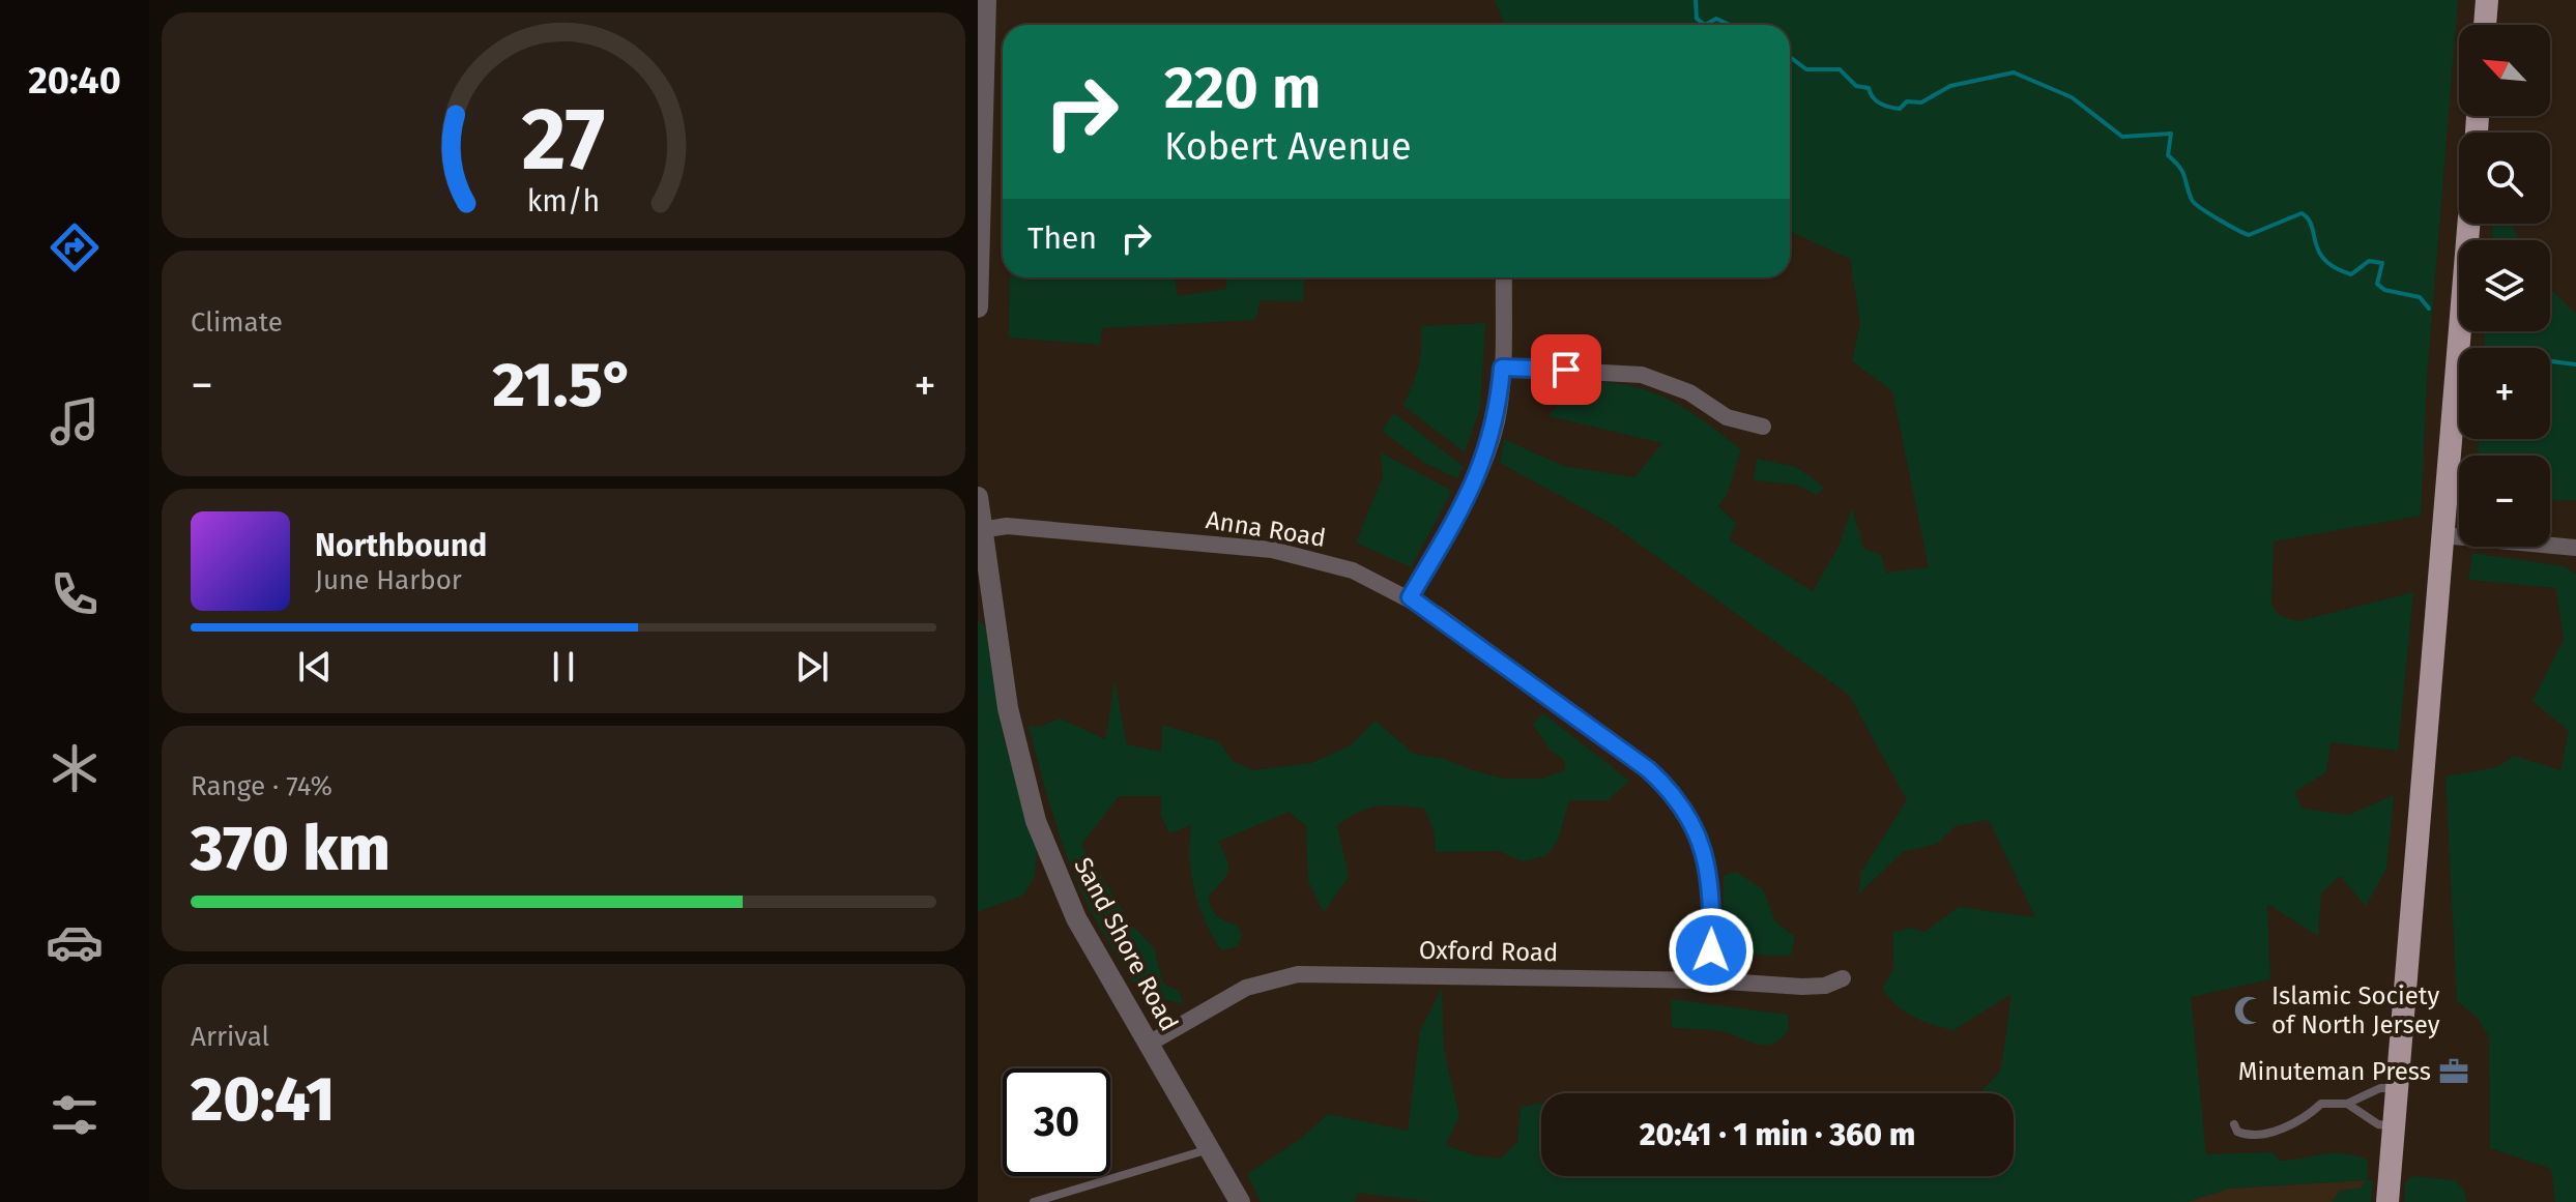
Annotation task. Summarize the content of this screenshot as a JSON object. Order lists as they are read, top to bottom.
{
  "streets": {
    "street": ["Anna Road", "Sand Shore Road", "Oxford Road"]
  },
  "crossings": [
    ["Anna Road", "Sand Shore Road"],
    ["Anna Road", "Oxford Road"],
    ["Sand Shore Road", "Oxford Road"]
  ],
  "places": {
    "mosque": ["Islamic Society of North Jersey"],
    "office": ["Minuteman Press"]
  },
  "north": "top left",
  "page": {
    "tabs": "20:40",
    "map_buttons": ["+", "−"],
    "turn": ["220 m", "Kobert Avenue"],
    "then": "Then",
    "tile": [
      "Climate",
      ["Range · 74%", "370 km"],
      ["Arrival", "20:41"]
    ],
    "heat": ["−", "21.5°", "+"],
    "song": ["Northbound", "June Harbor"],
    "limit": "30",
    "trip": "20:41 · 1 min · 360 m",
    "gauge": ["27", "km/h"]
  }
}
